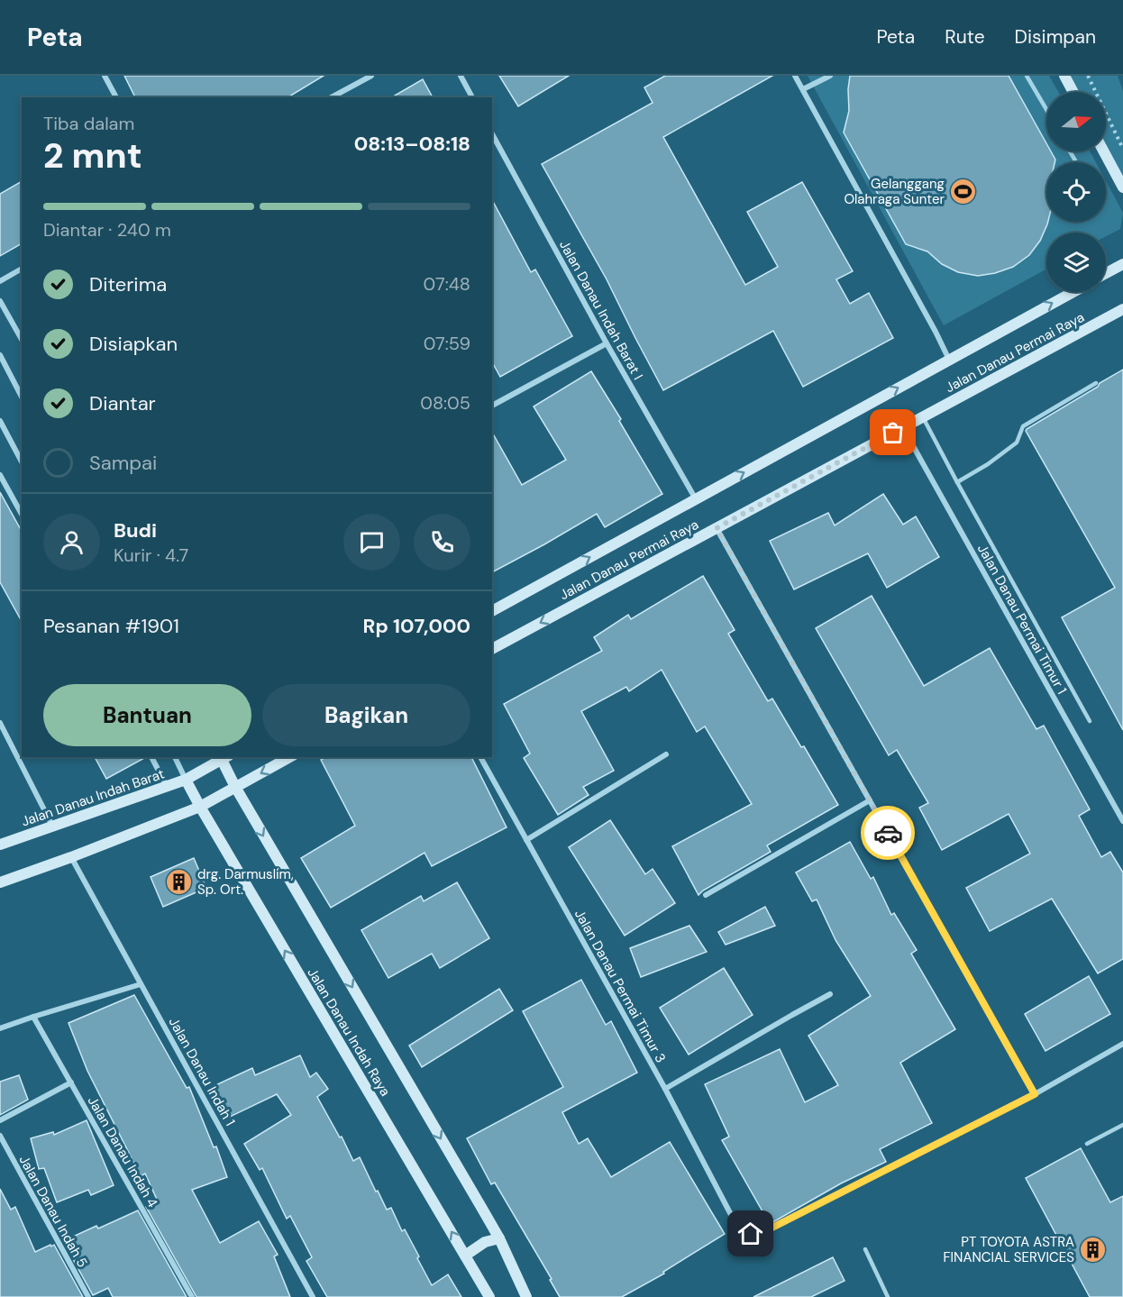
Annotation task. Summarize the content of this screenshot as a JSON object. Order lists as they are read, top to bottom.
{
  "streets": {
    "street": [
      "Jalan Danau Indah Barat I",
      "Jalan Danau Permai Raya",
      "Jalan Danau Permai Timur 1",
      "Jalan Danau Indah Barat",
      "Jalan Danau Permai Timur 3",
      "Jalan Danau Indah Raya",
      "Jalan Danau Indah 1",
      "Jalan Danau Indah 4",
      "Jalan Danau Indah 5"
    ]
  },
  "crossings": [
    ["Jalan Danau Indah Barat I", "Jalan Danau Permai Raya"],
    ["Jalan Danau Permai Raya", "Jalan Danau Permai Timur 1"],
    ["Jalan Danau Indah Barat", "Jalan Danau Indah Raya"]
  ],
  "places": {
    "sports": ["Gelanggang Olahraga Sunter"],
    "building": ["drg. Darmuslim, Sp. Ort.", "PT TOYOTA ASTRA FINANCIAL SERVICES"]
  },
  "north": "right",
  "page": {
    "header": "Peta",
    "nav": ["Peta", "Rute", "Disimpan"],
    "heading": ["2 mnt", "Tiba dalam", "08:13–08:18"],
    "panel": [
      "Budi",
      "Kurir · 4.7",
      "Pesanan #1901",
      "Rp 107,000"
    ],
    "bar": "Diantar · 240 m",
    "list": [
      ["Diterima", "07:48"],
      ["Disiapkan", "07:59"],
      ["Diantar", "08:05"],
      "Sampai"
    ],
    "buttons": ["Bantuan", "Bagikan"]
  }
}
